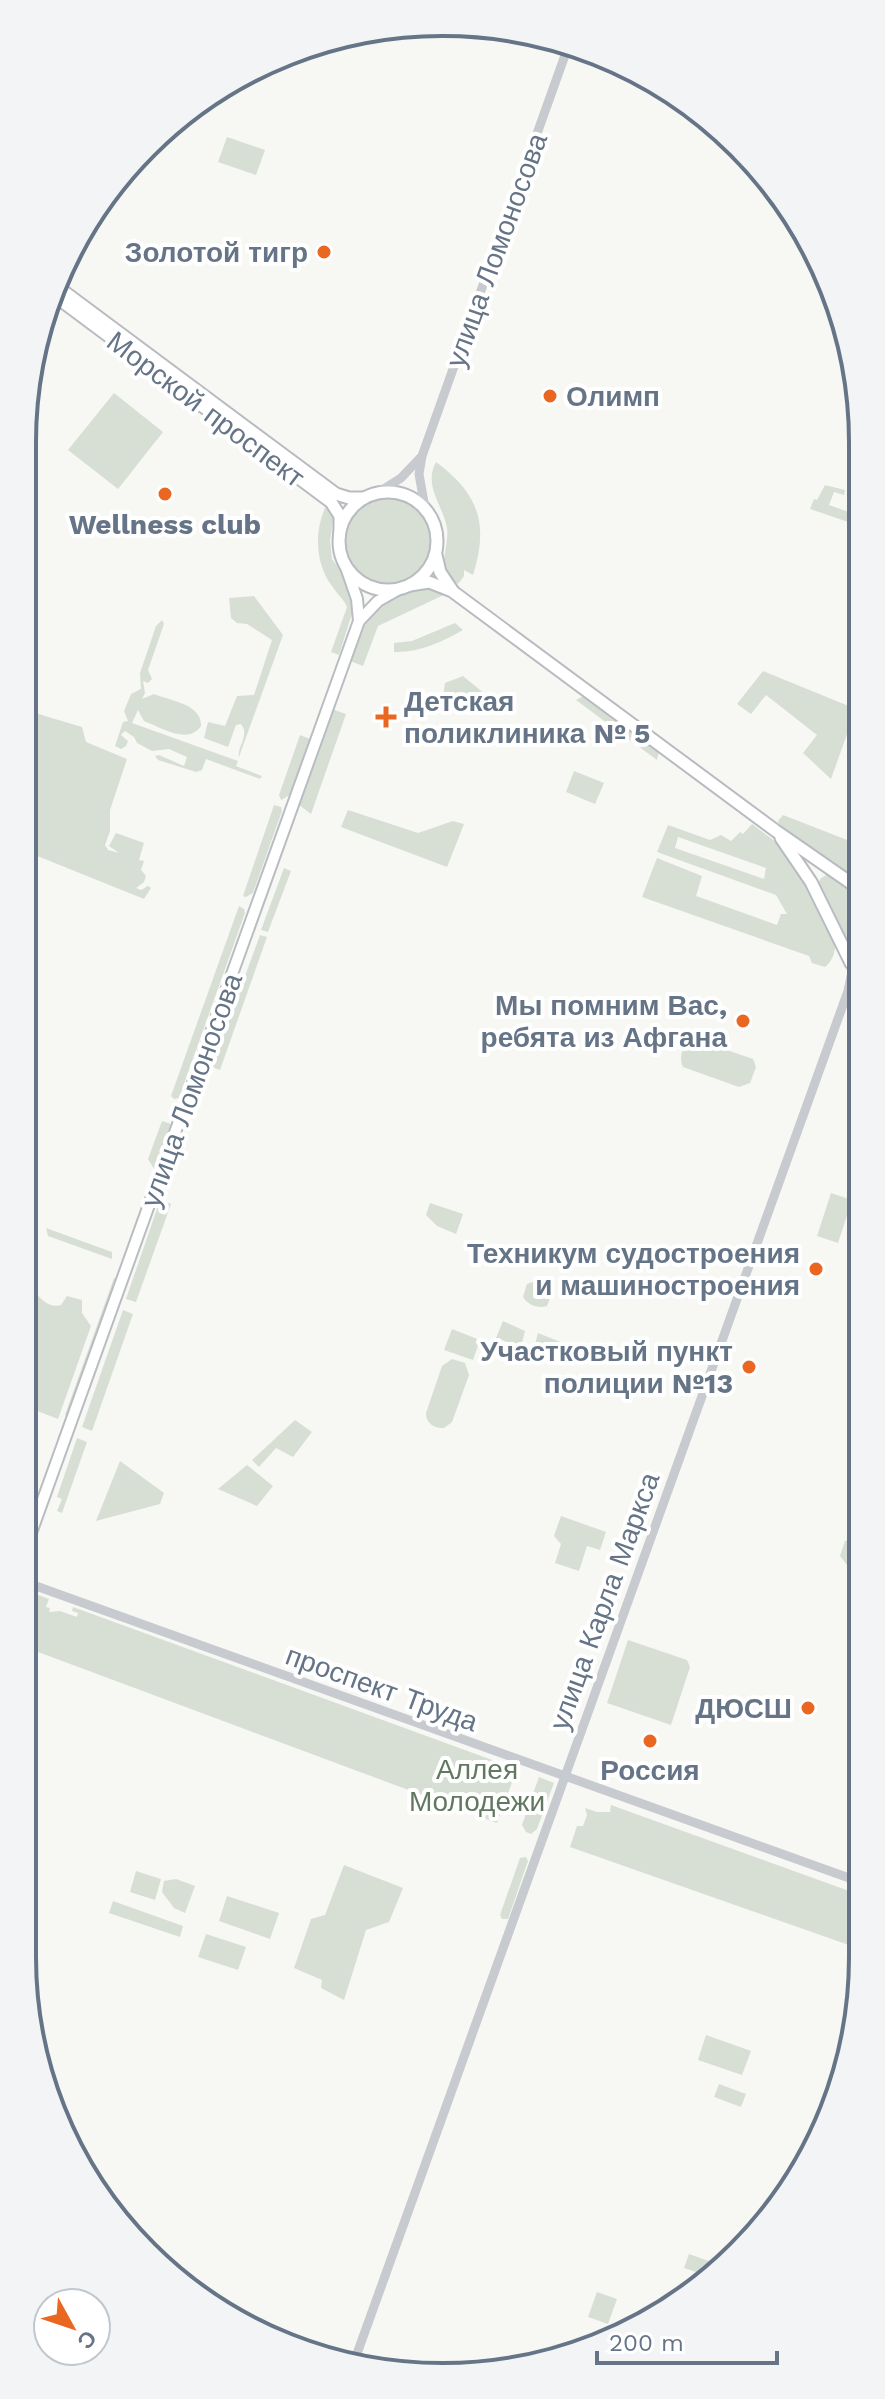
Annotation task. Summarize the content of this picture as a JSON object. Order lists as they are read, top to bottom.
{
  "streets": {
    "main road": ["улица Ломоносова", "Морской проспект"],
    "street": ["улица Карла Маркса", "проспект Труда"]
  },
  "crossings": [
    ["улица Карла Маркса", "проспект Труда"]
  ],
  "parks": ["Аллея Молодежи"],
  "places": {
    "other": [
      "Золотой тигр",
      "Олимп",
      "Wellness club",
      "Мы помним Вас, ребята из Афгана",
      "Техникум судостроения и машиностроения",
      "Участковый пункт полиции №13",
      "ДЮСШ",
      "Россия"
    ],
    "health": ["Детская поликлиника № 5"]
  },
  "scale_bar": "200 m",
  "north": "bottom right"
}
